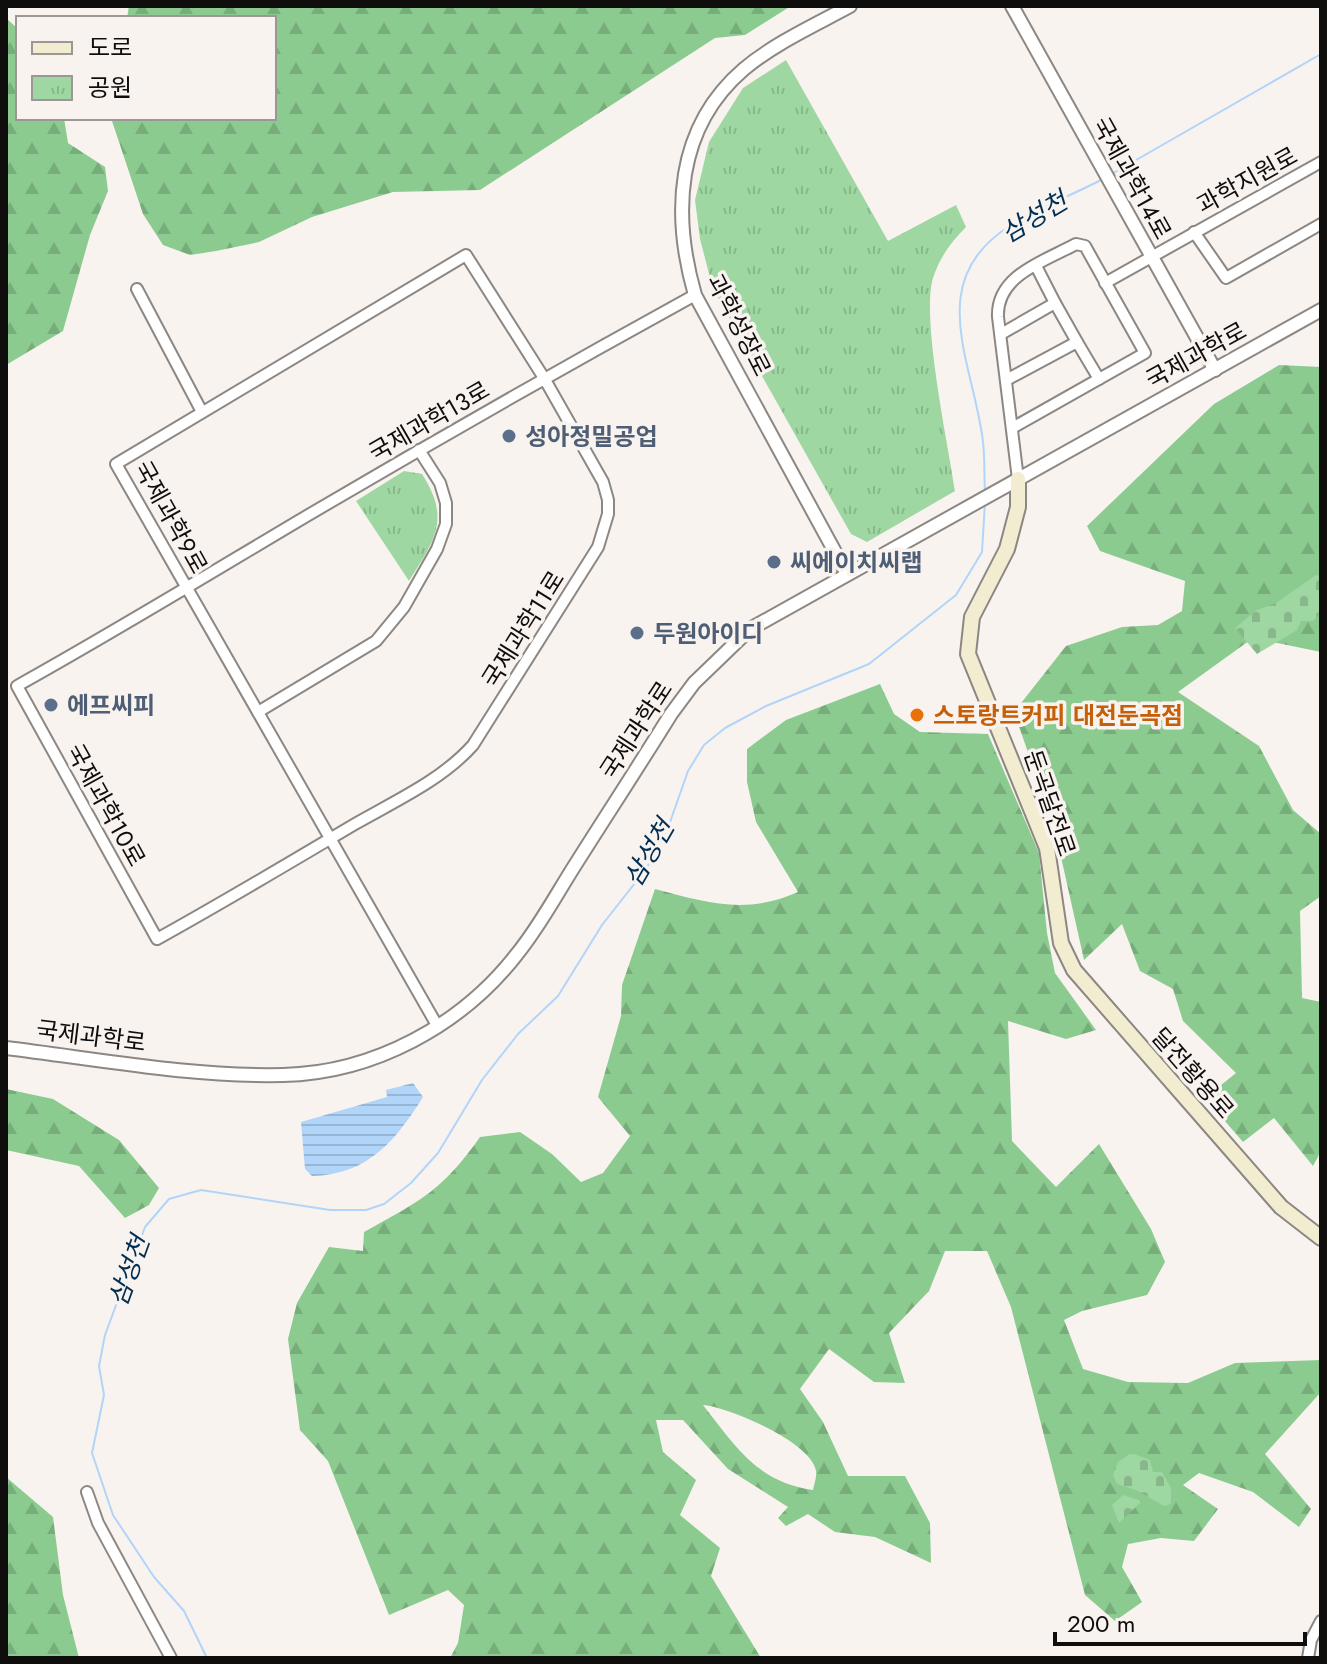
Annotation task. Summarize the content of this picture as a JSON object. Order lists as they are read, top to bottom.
{
  "streets": {
    "main road": ["둔곡달전로", "달전황용로"],
    "street": [
      "국제과학14로",
      "과학지원로",
      "과학성장로",
      "국제과학로",
      "국제과학13로",
      "국제과학9로",
      "국제과학11로",
      "국제과학10로"
    ]
  },
  "crossings": [
    ["국제과학14로", "과학지원로"],
    ["국제과학14로", "국제과학로"],
    ["과학성장로", "국제과학로"],
    ["과학성장로", "국제과학13로"],
    ["국제과학로", "국제과학9로"],
    ["국제과학로", "둔곡달전로"],
    ["국제과학13로", "국제과학9로"],
    ["국제과학13로", "국제과학11로"],
    ["국제과학13로", "국제과학10로"],
    ["국제과학9로", "국제과학11로"],
    ["국제과학9로", "국제과학10로"],
    ["국제과학11로", "국제과학10로"],
    ["둔곡달전로", "달전황용로"]
  ],
  "water": ["삼성천"],
  "places": [
    "성아정밀공업",
    "씨에이치씨랩",
    "두원아이디",
    "에프씨피",
    "스토랑트커피 대전둔곡점"
  ],
  "legend": ["도로", "공원"],
  "scale_bar": "200 m"
}
